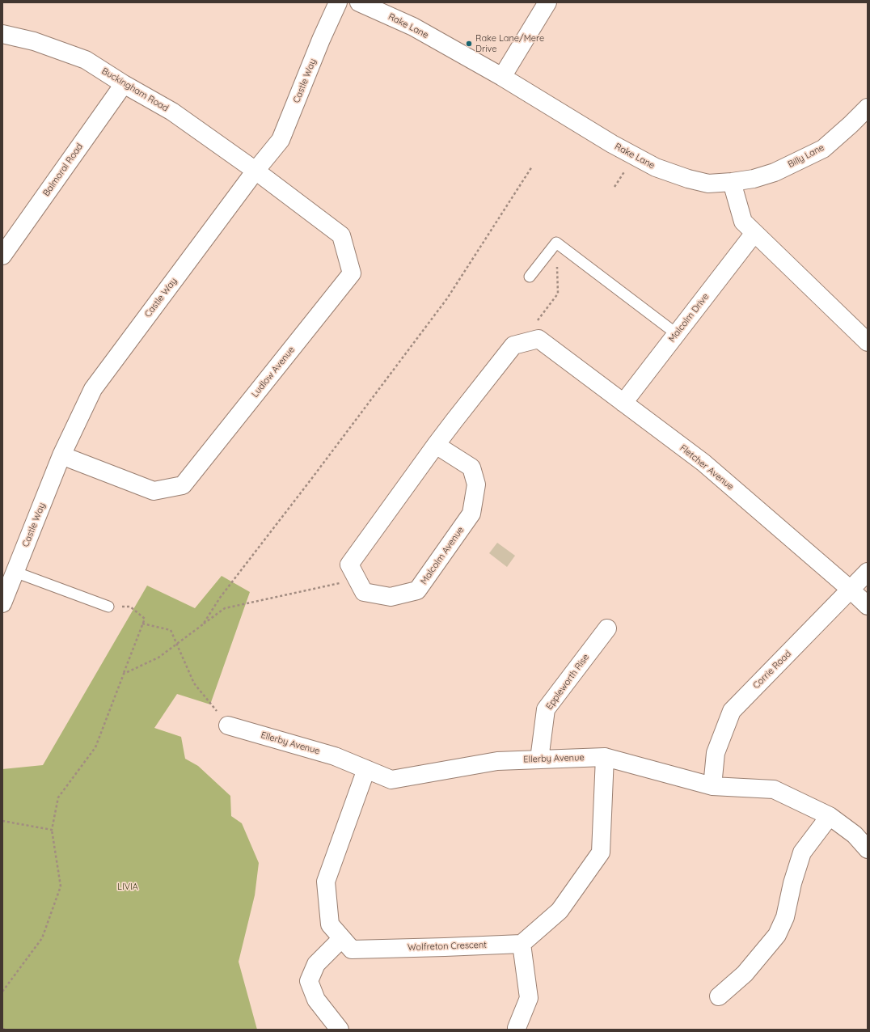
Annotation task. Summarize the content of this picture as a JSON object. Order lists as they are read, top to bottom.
{
  "streets": {
    "street": [
      "Rake Lane",
      "Castle Way",
      "Buckingham Road",
      "Billy Lane",
      "Balmoral Road",
      "Malcolm Drive",
      "Ludlow Avenue",
      "Fletcher Avenue",
      "Malcolm Avenue",
      "Corrie Road",
      "Eppleworth Rise",
      "Ellerby Avenue",
      "Wolfreton Crescent"
    ]
  },
  "crossings": [
    ["Rake Lane", "Billy Lane"],
    ["Castle Way", "Buckingham Road"],
    ["Castle Way", "Ludlow Avenue"],
    ["Buckingham Road", "Balmoral Road"],
    ["Buckingham Road", "Ludlow Avenue"],
    ["Malcolm Drive", "Fletcher Avenue"],
    ["Fletcher Avenue", "Malcolm Avenue"],
    ["Fletcher Avenue", "Corrie Road"],
    ["Corrie Road", "Ellerby Avenue"],
    ["Eppleworth Rise", "Ellerby Avenue"],
    ["Ellerby Avenue", "Wolfreton Crescent"]
  ],
  "parks": ["LIVIA"],
  "places": ["Rake Lane/Mere Drive"]
}
